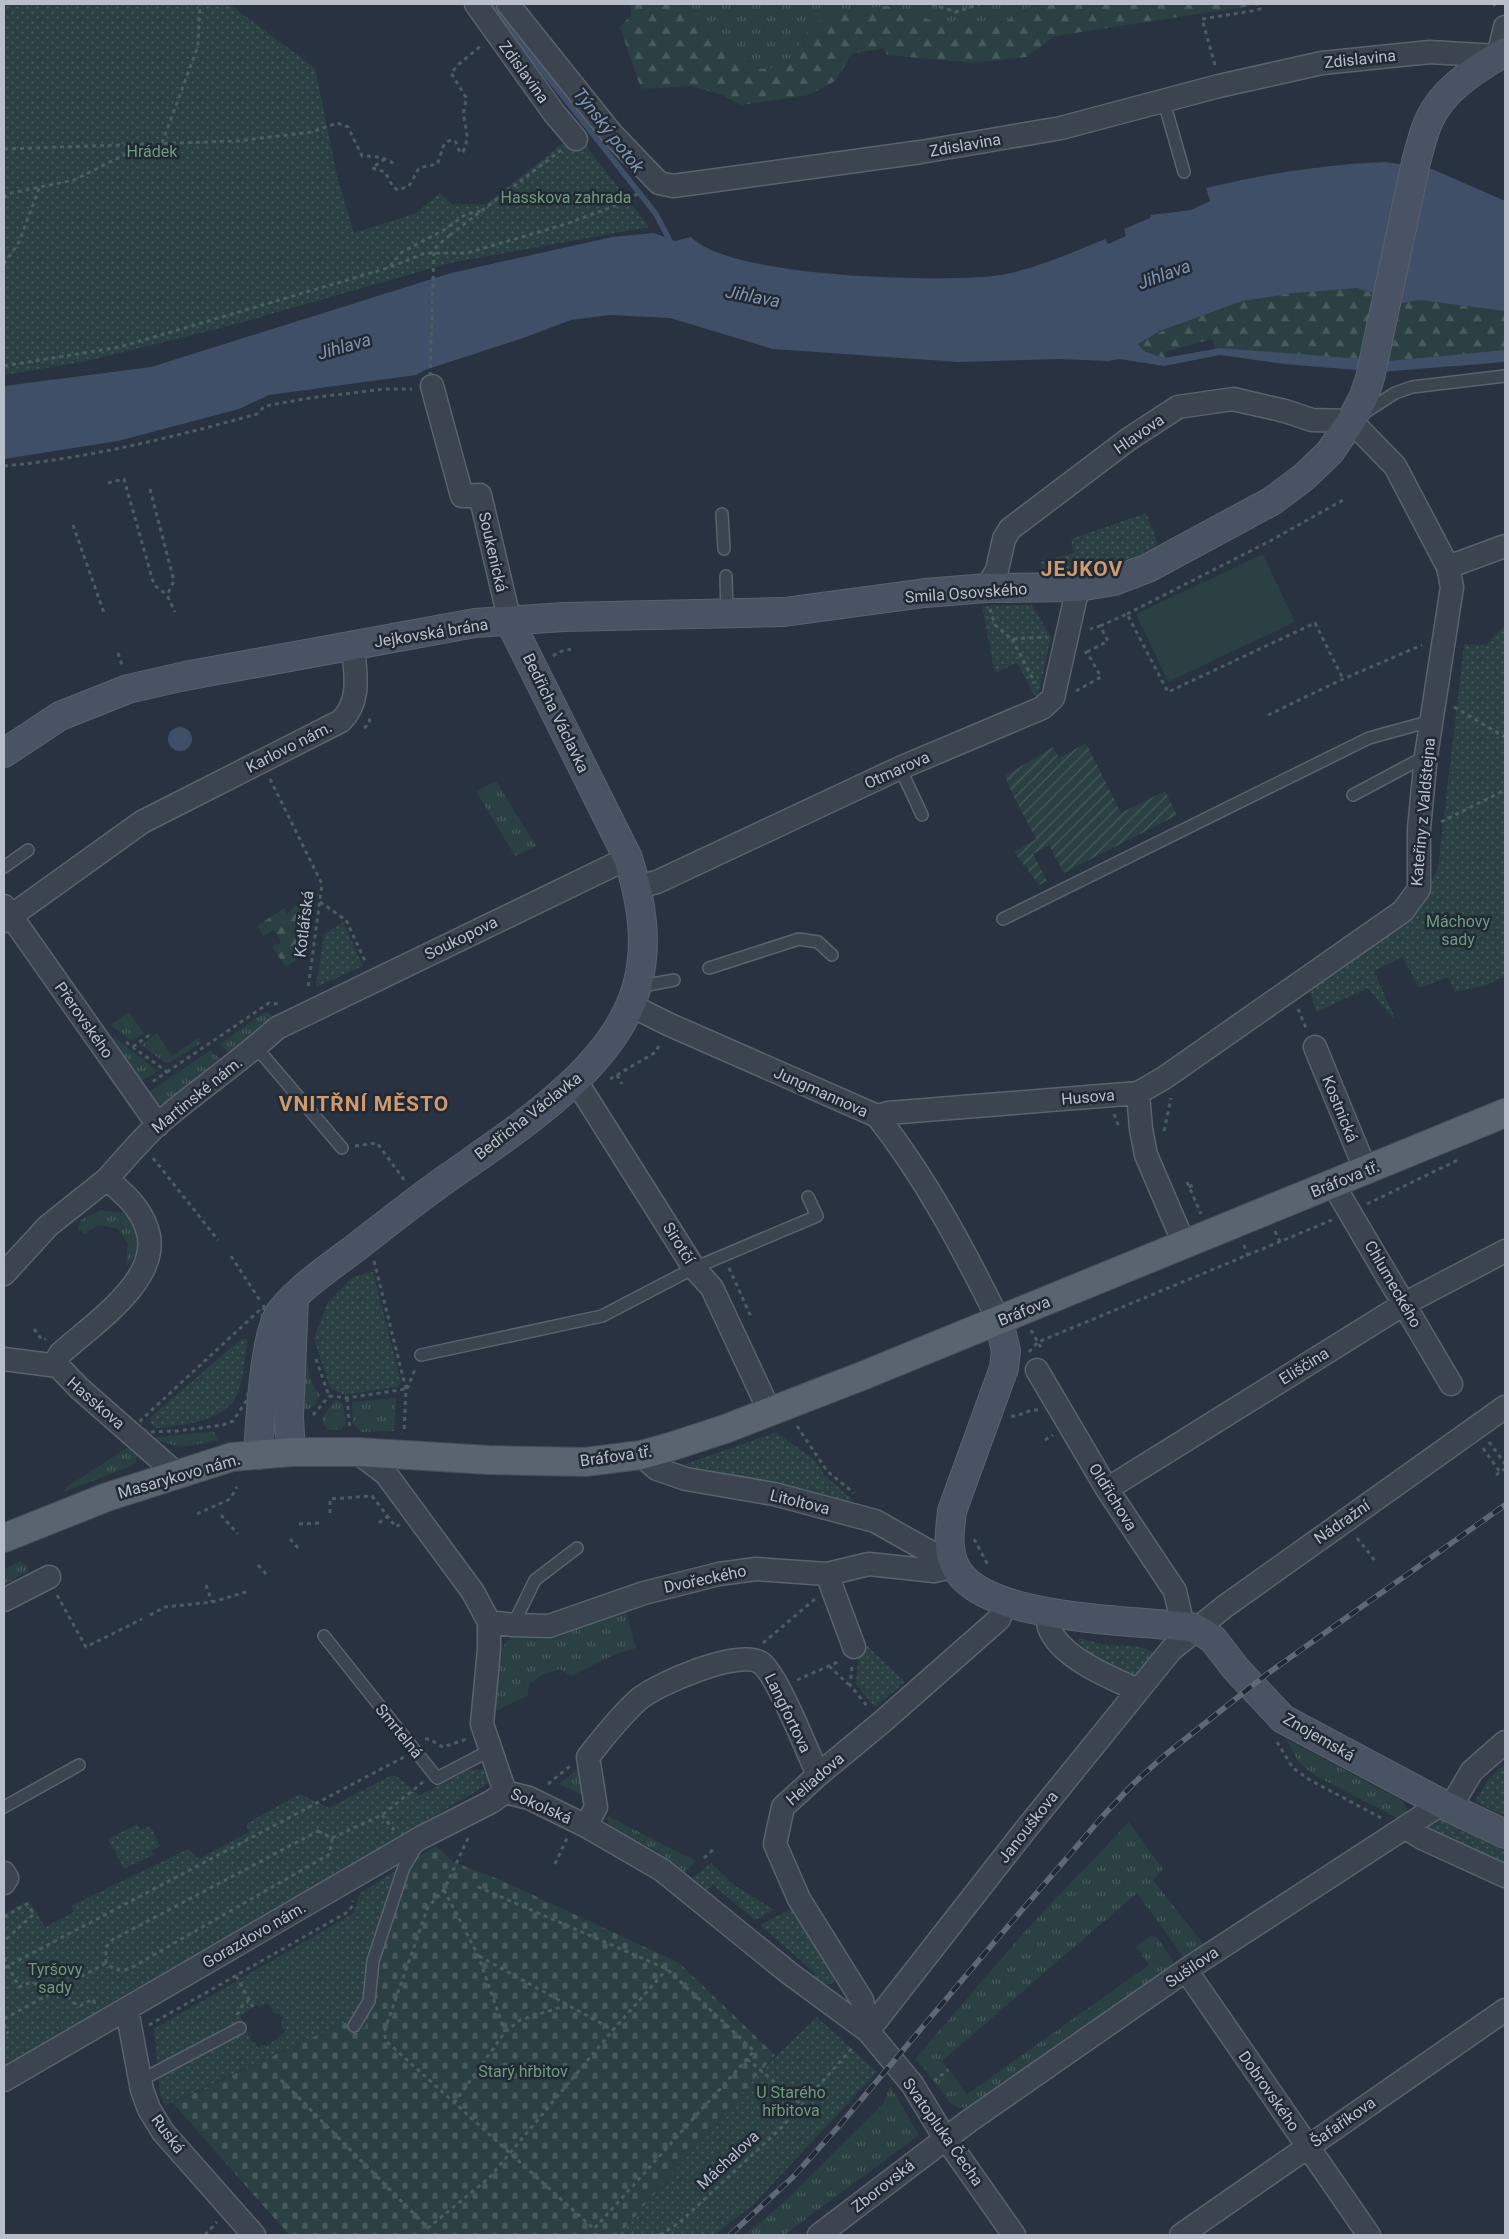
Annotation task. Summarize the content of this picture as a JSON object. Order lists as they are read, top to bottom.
{
  "streets": {
    "main road": ["Bráfova tř.", "Bráfova", "Masarykovo nám."],
    "street": [
      "Zdislavina",
      "Hlavova",
      "Soukenická",
      "Smila Osovského",
      "Jejkovská brána",
      "Bedřicha Václavka",
      "Karlovo nám.",
      "Otmarova",
      "Kateřiny z Valdštejna",
      "Soukopova",
      "Přerovského",
      "Jungmannova",
      "Martinské nám.",
      "Husova",
      "Kostnická",
      "Sirotčí",
      "Chlumeckého",
      "Eliščina",
      "Hasskova",
      "Oldřichova",
      "Litoltova",
      "Nádražní",
      "Dvořeckého",
      "Langfortova",
      "Znojemská",
      "Heliadova",
      "Sokolská",
      "Janouškova",
      "Gorazdovo nám.",
      "Sušilova",
      "Dobrovského",
      "Šafaříkova",
      "Svatopluka Čecha",
      "Ruská",
      "Zborovská"
    ],
    "lane": ["Smrtelná"],
    "path": ["Kotlářská", "Máchalova"]
  },
  "crossings": [
    ["Zdislavina", "Smila Osovského"],
    ["Hlavova", "Smila Osovského"],
    ["Hlavova", "Kateřiny z Valdštejna"],
    ["Soukenická", "Smila Osovského"],
    ["Soukenická", "Jejkovská brána"],
    ["Soukenická", "Bedřicha Václavka"],
    ["Smila Osovského", "Jejkovská brána"],
    ["Smila Osovského", "Bedřicha Václavka"],
    ["Smila Osovského", "Kateřiny z Valdštejna"],
    ["Jejkovská brána", "Bedřicha Václavka"],
    ["Jejkovská brána", "Karlovo nám."],
    ["Bedřicha Václavka", "Otmarova"],
    ["Bedřicha Václavka", "Soukopova"],
    ["Bedřicha Václavka", "Jungmannova"],
    ["Bedřicha Václavka", "Sirotčí"],
    ["Bedřicha Václavka", "Masarykovo nám."],
    ["Karlovo nám.", "Kotlářská"],
    ["Karlovo nám.", "Přerovského"],
    ["Kateřiny z Valdštejna", "Husova"],
    ["Soukopova", "Martinské nám."],
    ["Přerovského", "Martinské nám."],
    ["Jungmannova", "Husova"],
    ["Jungmannova", "Bráfova"],
    ["Husova", "Bráfova tř."],
    ["Husova", "Bráfova"],
    ["Kostnická", "Bráfova tř."],
    ["Bráfova tř.", "Sirotčí"],
    ["Bráfova tř.", "Chlumeckého"],
    ["Bráfova tř.", "Bráfova"],
    ["Bráfova tř.", "Masarykovo nám."],
    ["Bráfova tř.", "Litoltova"],
    ["Bráfova tř.", "Sokolská"],
    ["Chlumeckého", "Eliščina"],
    ["Eliščina", "Oldřichova"],
    ["Hasskova", "Masarykovo nám."],
    ["Masarykovo nám.", "Sokolská"],
    ["Oldřichova", "Nádražní"],
    ["Oldřichova", "Znojemská"],
    ["Oldřichova", "Janouškova"],
    ["Litoltova", "Dvořeckého"],
    ["Nádražní", "Znojemská"],
    ["Nádražní", "Janouškova"],
    ["Dvořeckého", "Sokolská"],
    ["Langfortova", "Heliadova"],
    ["Langfortova", "Sokolská"],
    ["Smrtelná", "Sokolská"],
    ["Znojemská", "Janouškova"],
    ["Znojemská", "Sušilova"],
    ["Heliadova", "Sokolská"],
    ["Heliadova", "Janouškova"],
    ["Heliadova", "Svatopluka Čecha"],
    ["Heliadova", "Máchalova"],
    ["Sokolská", "Janouškova"],
    ["Sokolská", "Gorazdovo nám."],
    ["Sokolská", "Svatopluka Čecha"],
    ["Sokolská", "Máchalova"],
    ["Janouškova", "Svatopluka Čecha"],
    ["Janouškova", "Máchalova"],
    ["Gorazdovo nám.", "Ruská"],
    ["Sušilova", "Dobrovského"],
    ["Sušilova", "Svatopluka Čecha"],
    ["Sušilova", "Zborovská"],
    ["Dobrovského", "Šafaříkova"],
    ["Svatopluka Čecha", "Máchalova"],
    ["Svatopluka Čecha", "Zborovská"]
  ],
  "districts": ["JEJKOV", "VNITŘNÍ MĚSTO"],
  "water": ["Týnský potok", "Jihlava"],
  "parks": [
    "Hrádek",
    "Hasskova zahrada",
    "Máchovy sady",
    "Tyršovy sady",
    "Starý hřbitov",
    "U Starého hřbitova"
  ]
}
